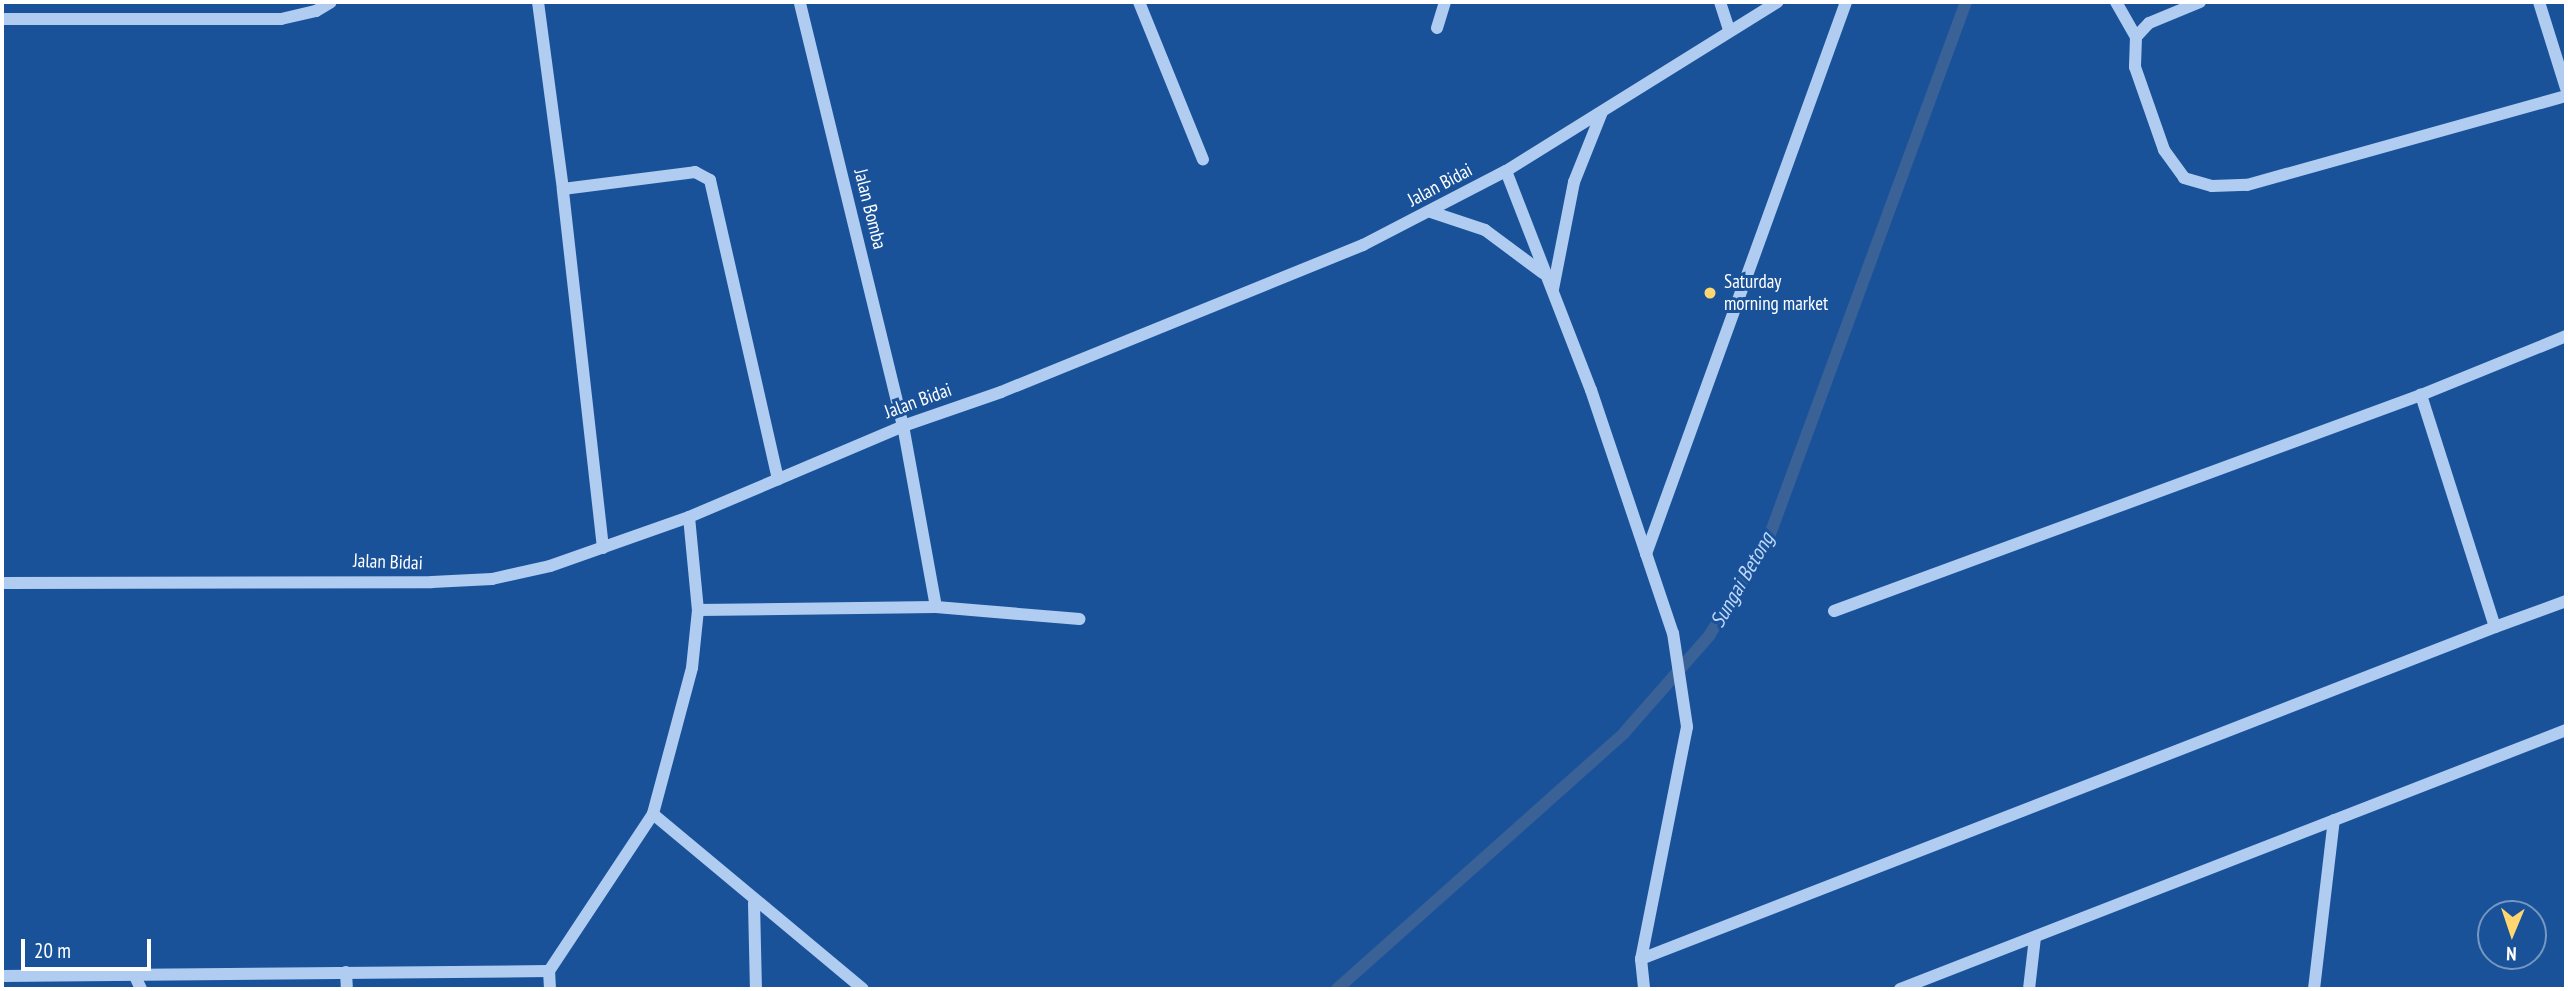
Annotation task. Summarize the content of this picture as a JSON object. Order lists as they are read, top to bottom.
{
  "streets": {
    "street": ["Jalan Bidai", "Jalan Bomba"]
  },
  "crossings": [
    ["Jalan Bidai", "Jalan Bomba"]
  ],
  "water": ["Sungai Betong"],
  "places": ["Saturday morning market"],
  "scale_bar": "20 m",
  "north": "bottom"
}
